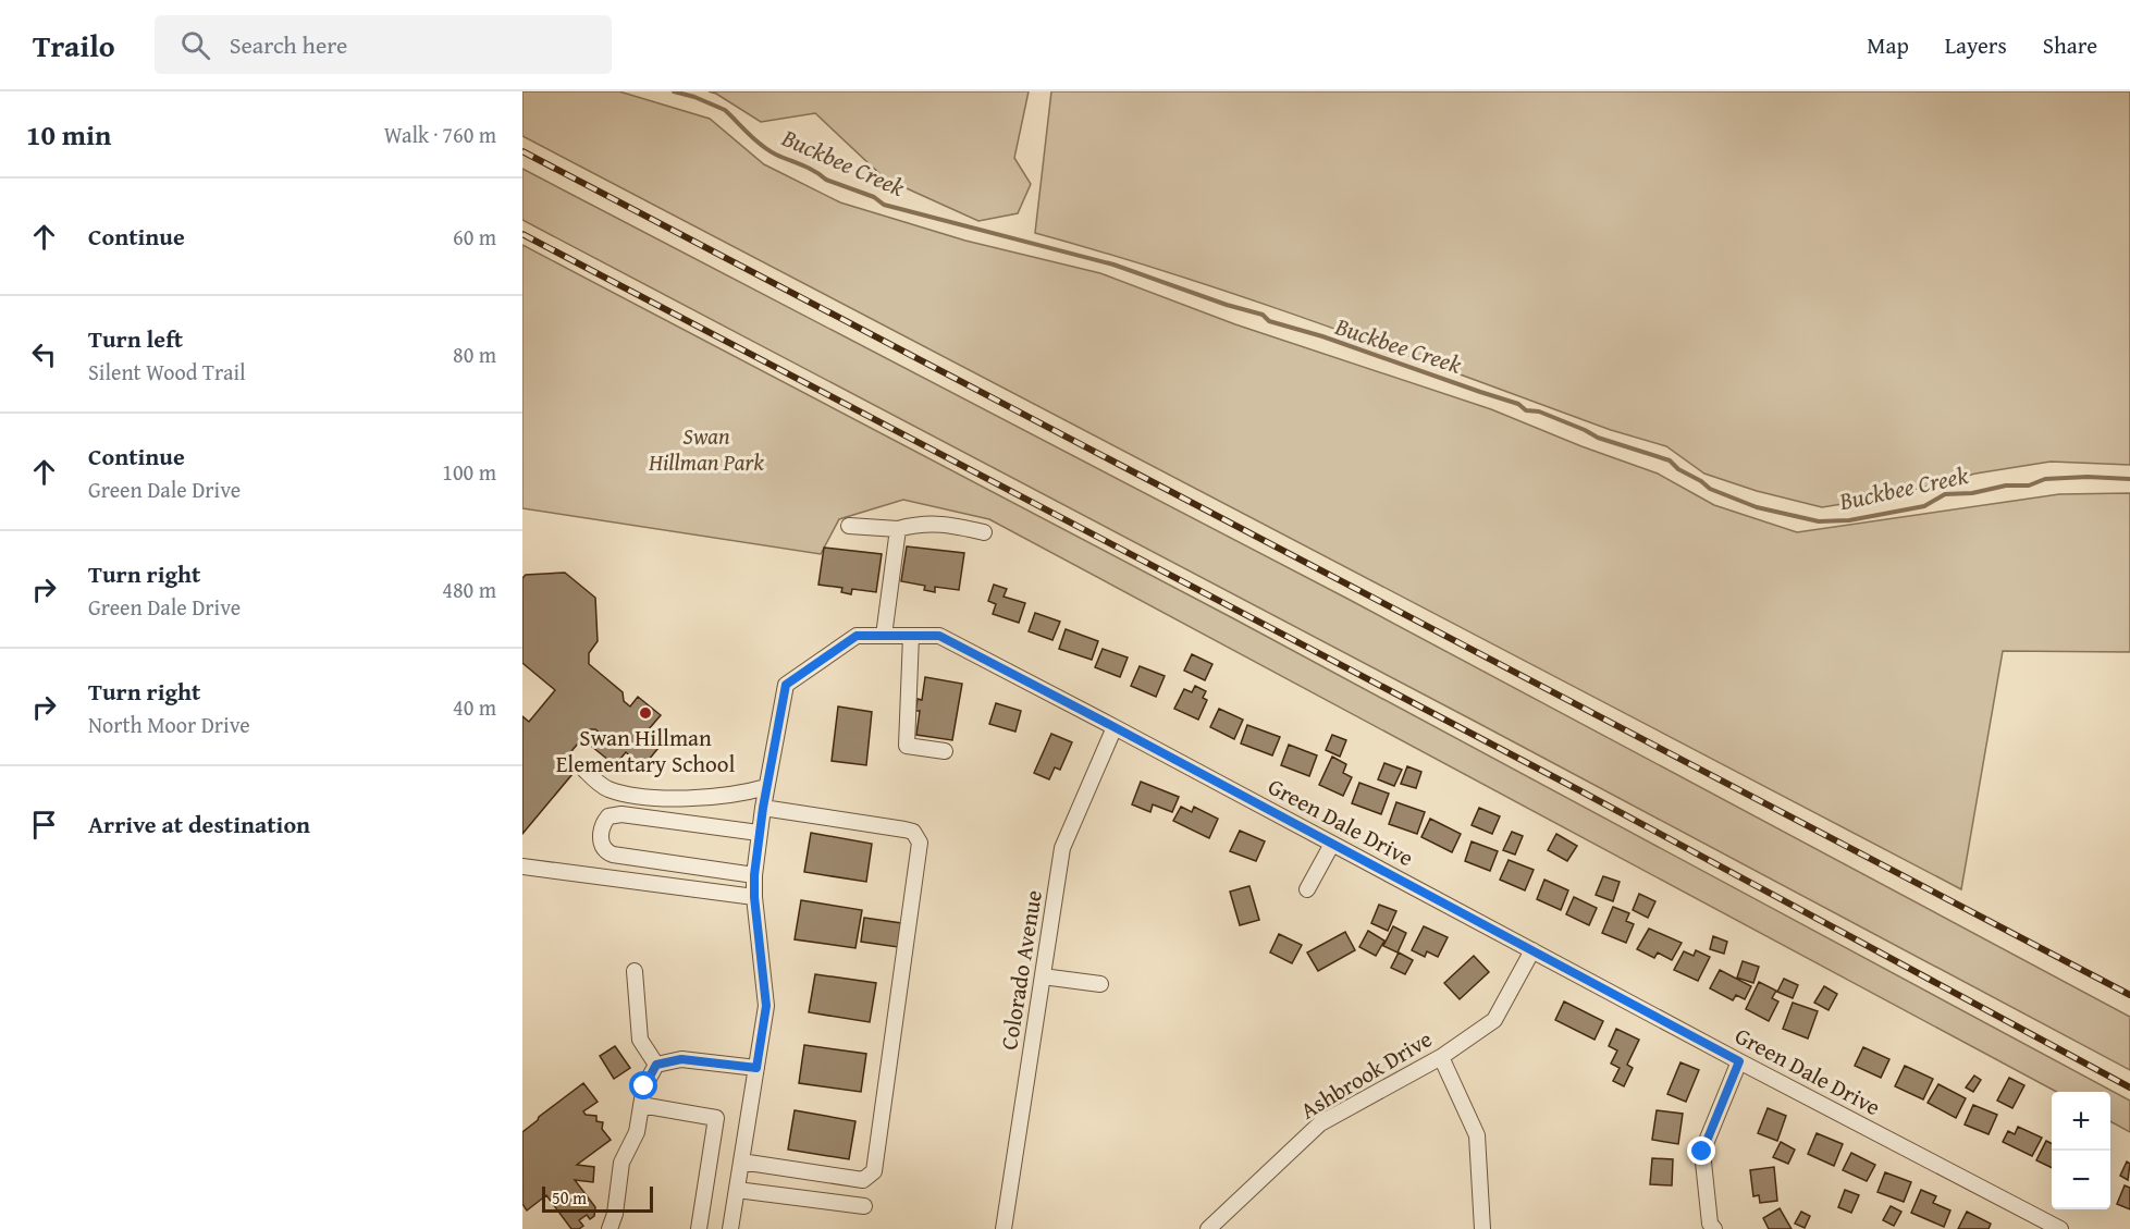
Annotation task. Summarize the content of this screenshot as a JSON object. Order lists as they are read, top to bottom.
{
  "streets": {
    "street": ["Green Dale Drive", "Colorado Avenue", "Ashbrook Drive"]
  },
  "crossings": [
    ["Green Dale Drive", "Colorado Avenue"],
    ["Green Dale Drive", "Ashbrook Drive"]
  ],
  "water": ["Buckbee Creek"],
  "parks": ["Swan Hillman Park"],
  "places": ["Swan Hillman Elementary School"],
  "scale_bar": "50 m",
  "page": {
    "header": "Trailo",
    "search": "Search here",
    "nav": ["Map", "Layers", "Share"],
    "heading": ["10 min", "Walk · 760 m"],
    "list": [
      ["Continue", "60 m"],
      ["Turn left", "Silent Wood Trail", "80 m"],
      ["Continue", "Green Dale Drive", "100 m"],
      ["Turn right", "Green Dale Drive", "480 m"],
      ["Turn right", "North Moor Drive", "40 m"],
      "Arrive at destination"
    ],
    "map_buttons": ["+", "−"],
    "scale": "50 m"
  }
}
